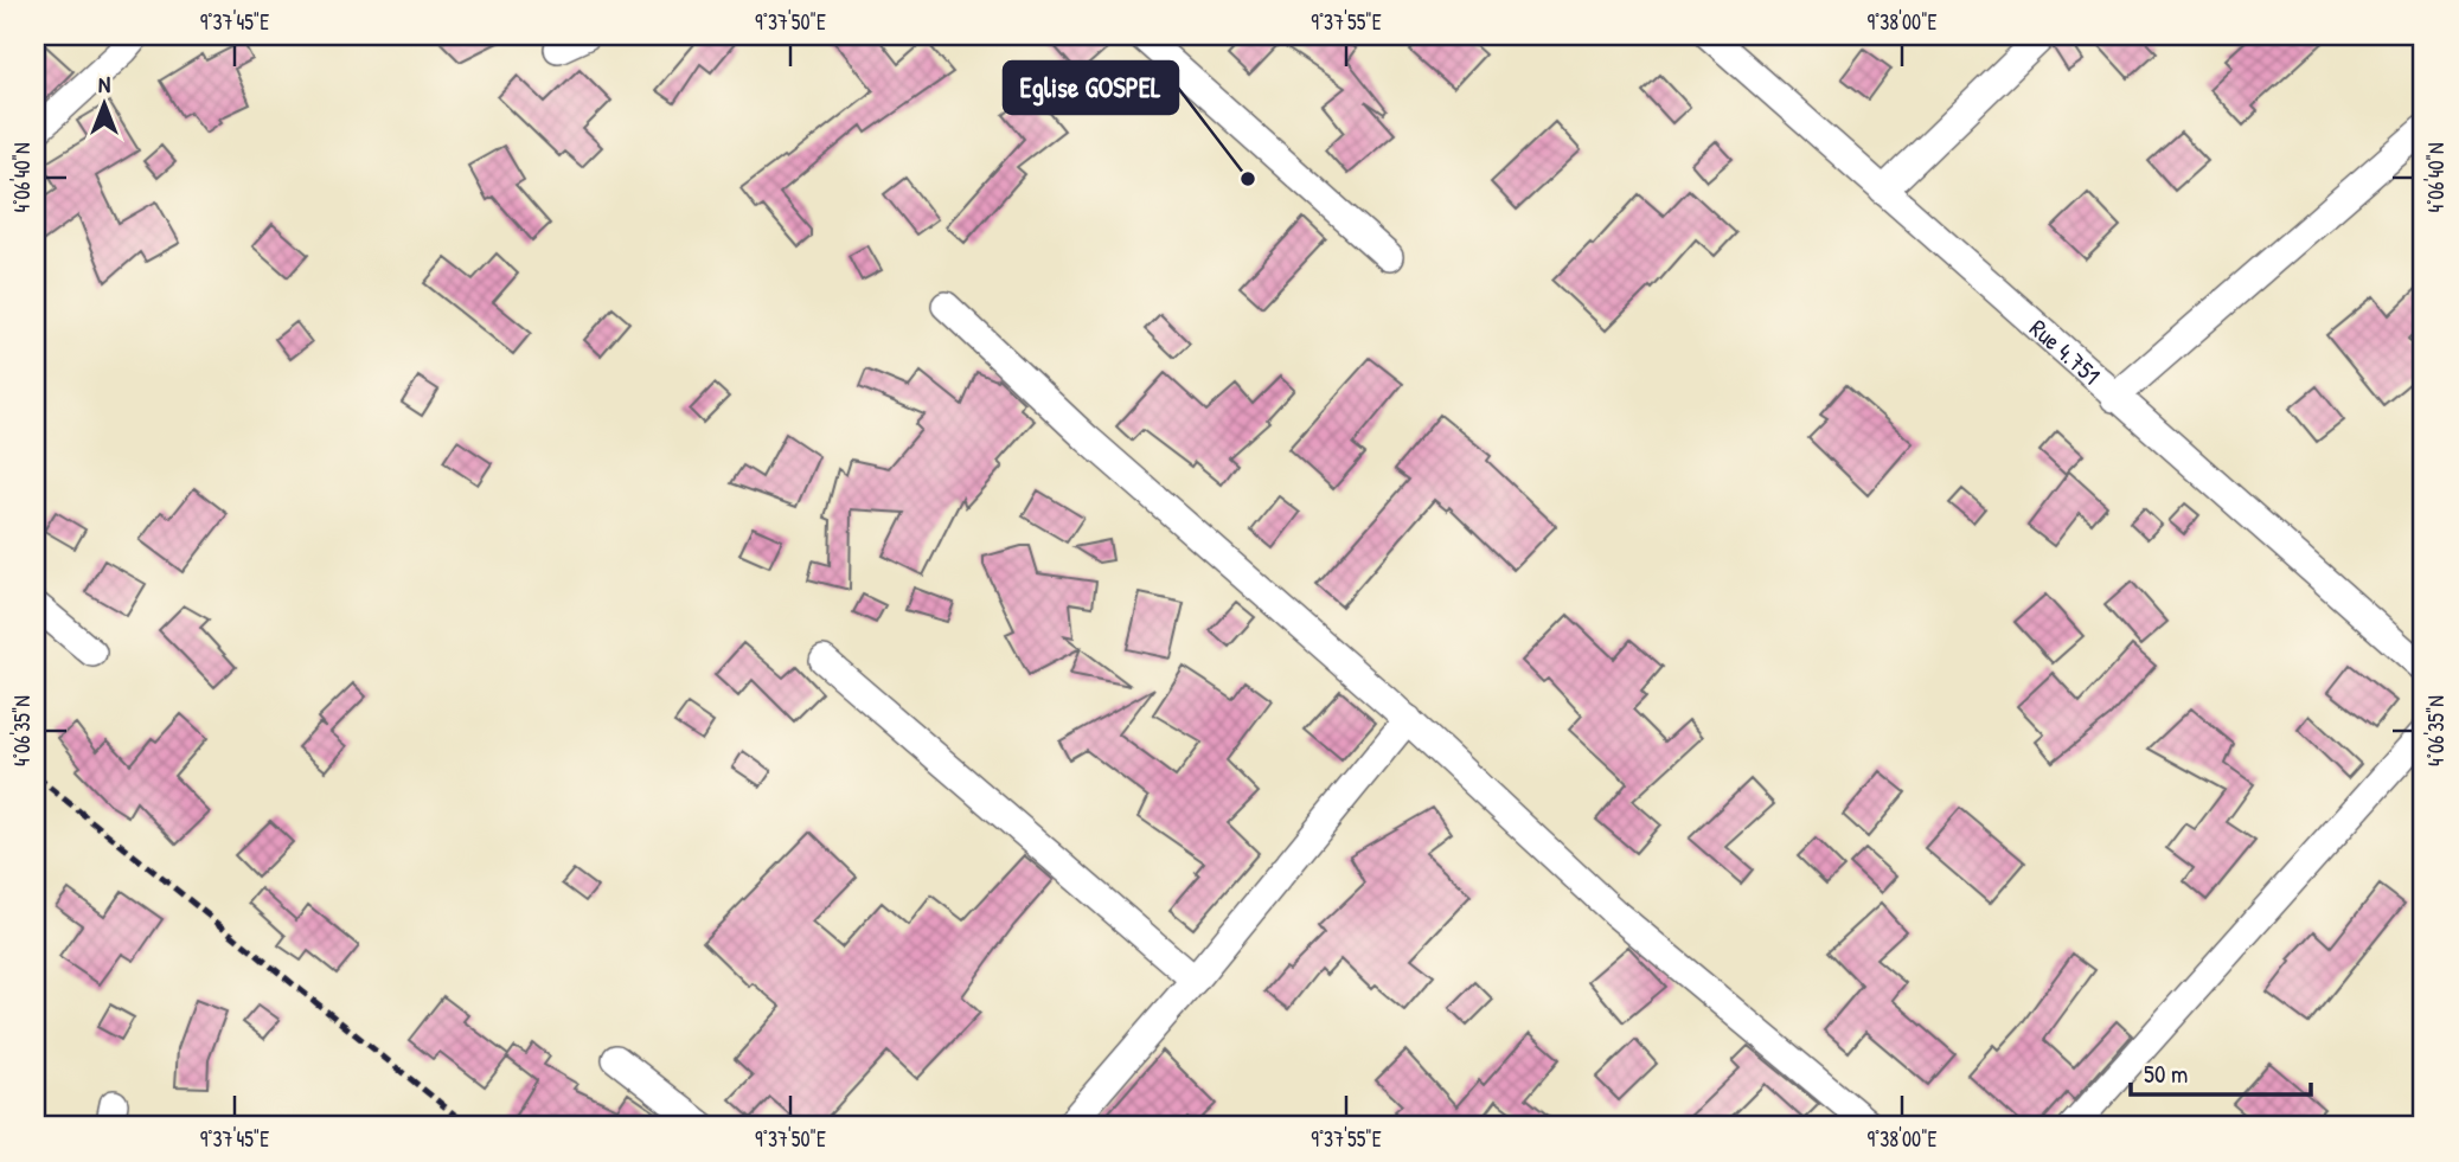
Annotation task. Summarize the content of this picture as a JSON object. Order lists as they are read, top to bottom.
{
  "streets": {
    "street": ["Rue 4.751"]
  },
  "places": ["Eglise GOSPEL"],
  "scale_bar": "50 m",
  "north": "top",
  "coordinates": [
    "9°37'45\"E",
    "9°37'50\"E",
    "9°37'55\"E",
    "9°38'00\"E",
    "4°06'40\"N",
    "4°06'35\"N"
  ]
}
